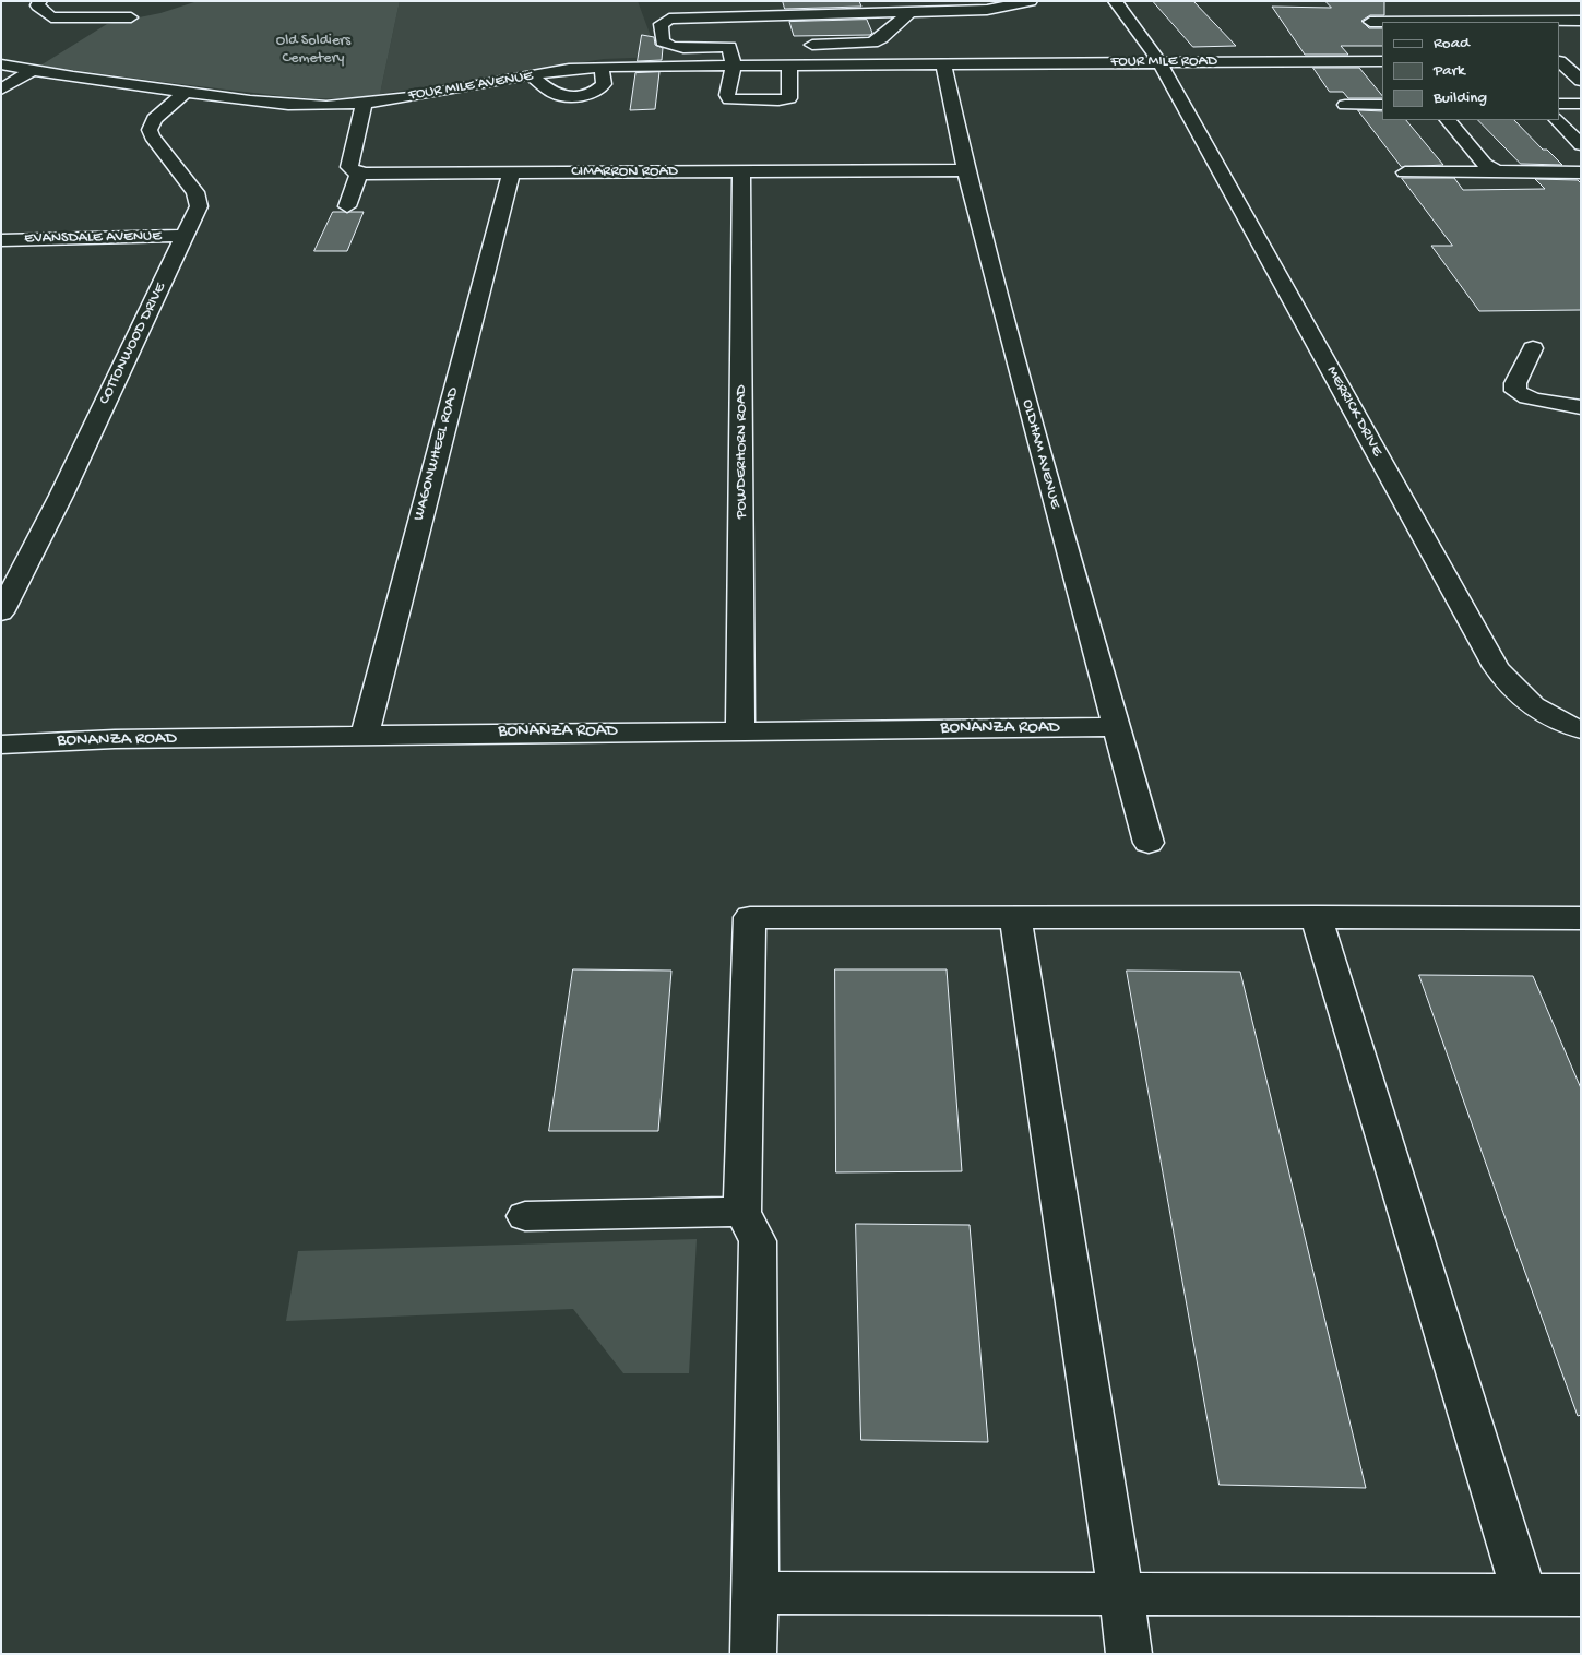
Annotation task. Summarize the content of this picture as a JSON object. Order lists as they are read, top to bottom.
{
  "streets": {
    "street": [
      "FOUR MILE ROAD",
      "FOUR MILE AVENUE",
      "CIMARRON ROAD",
      "EVANSDALE AVENUE",
      "COTTONWOOD DRIVE",
      "MERRICK DRIVE",
      "POWDERHORN ROAD",
      "WAGONWHEEL ROAD",
      "OLDHAM AVENUE",
      "BONANZA ROAD"
    ]
  },
  "crossings": [
    ["FOUR MILE ROAD", "FOUR MILE AVENUE"],
    ["FOUR MILE ROAD", "MERRICK DRIVE"],
    ["FOUR MILE ROAD", "OLDHAM AVENUE"],
    ["FOUR MILE AVENUE", "COTTONWOOD DRIVE"],
    ["FOUR MILE AVENUE", "OLDHAM AVENUE"],
    ["CIMARRON ROAD", "POWDERHORN ROAD"],
    ["CIMARRON ROAD", "WAGONWHEEL ROAD"],
    ["CIMARRON ROAD", "OLDHAM AVENUE"],
    ["EVANSDALE AVENUE", "COTTONWOOD DRIVE"],
    ["POWDERHORN ROAD", "BONANZA ROAD"],
    ["WAGONWHEEL ROAD", "BONANZA ROAD"],
    ["OLDHAM AVENUE", "BONANZA ROAD"]
  ],
  "parks": ["Old Soldiers Cemetery"],
  "legend": ["Road", "Park", "Building"]
}
